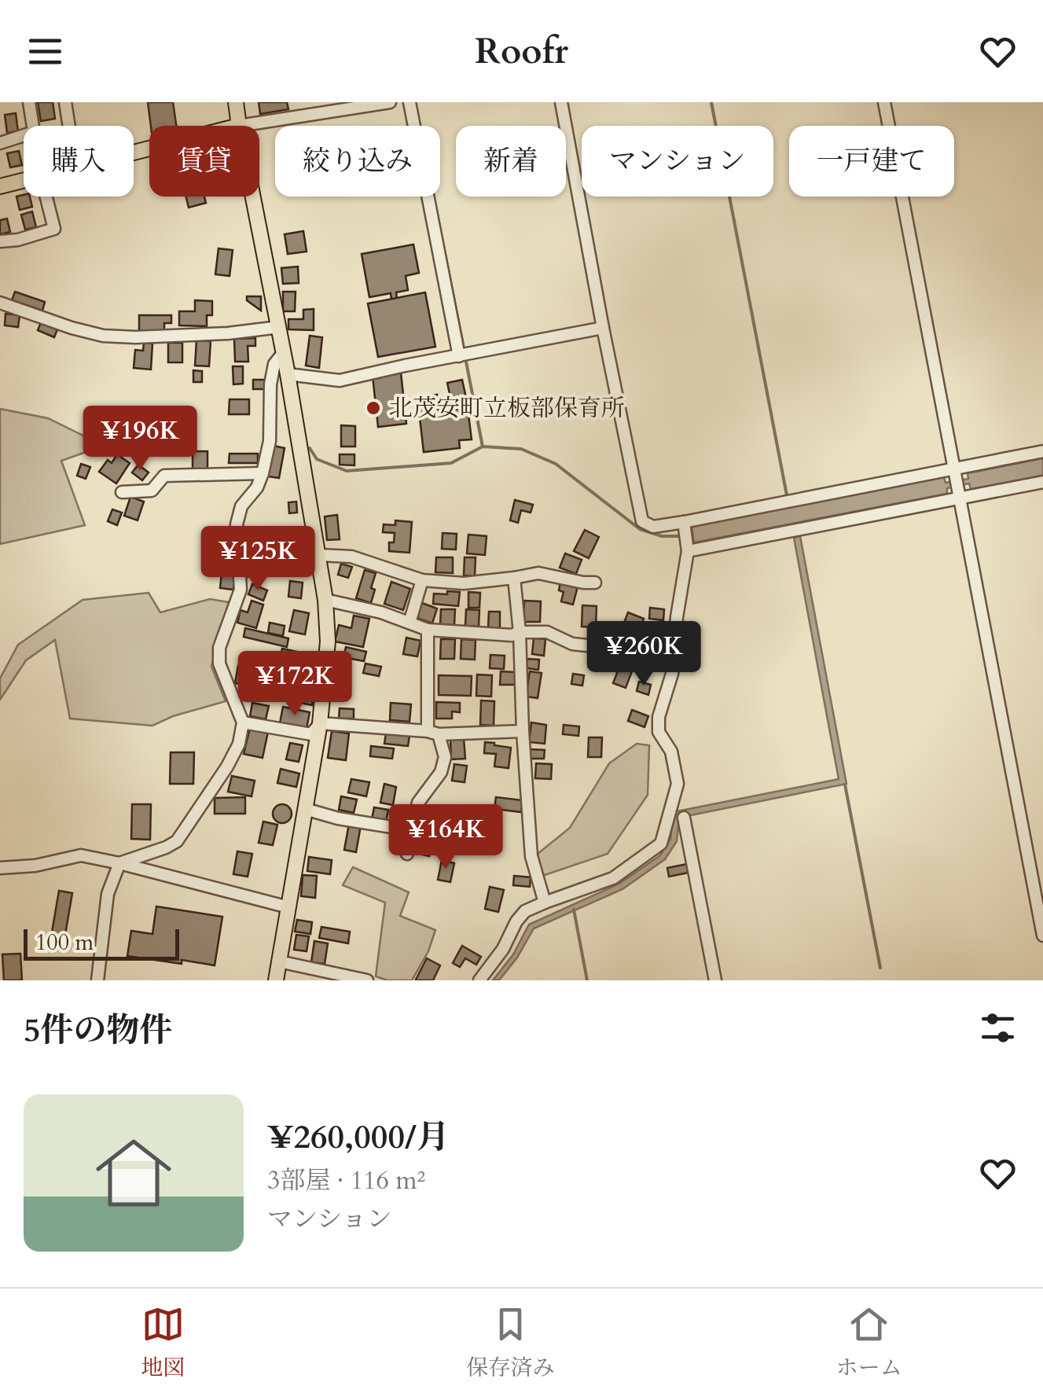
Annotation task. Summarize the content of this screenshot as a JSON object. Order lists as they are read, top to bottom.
{
  "places": ["北茂安町立板部保育所"],
  "scale_bar": "100 m",
  "page": {
    "header": "Roofr",
    "chip": [
      "購入",
      "賃貸",
      "絞り込み",
      "新着",
      "マンション",
      "一戸建て"
    ],
    "price": [
      "¥196K",
      "¥125K",
      "¥260K",
      "¥172K",
      "¥164K"
    ],
    "scale": "100 m",
    "heading": "5件の物件",
    "list": [
      {
        "name": "¥260,000/月",
        "note": "3部屋 · 116 m² · マンション"
      }
    ],
    "tabs": ["地図", "保存済み", "ホーム"]
  }
}
